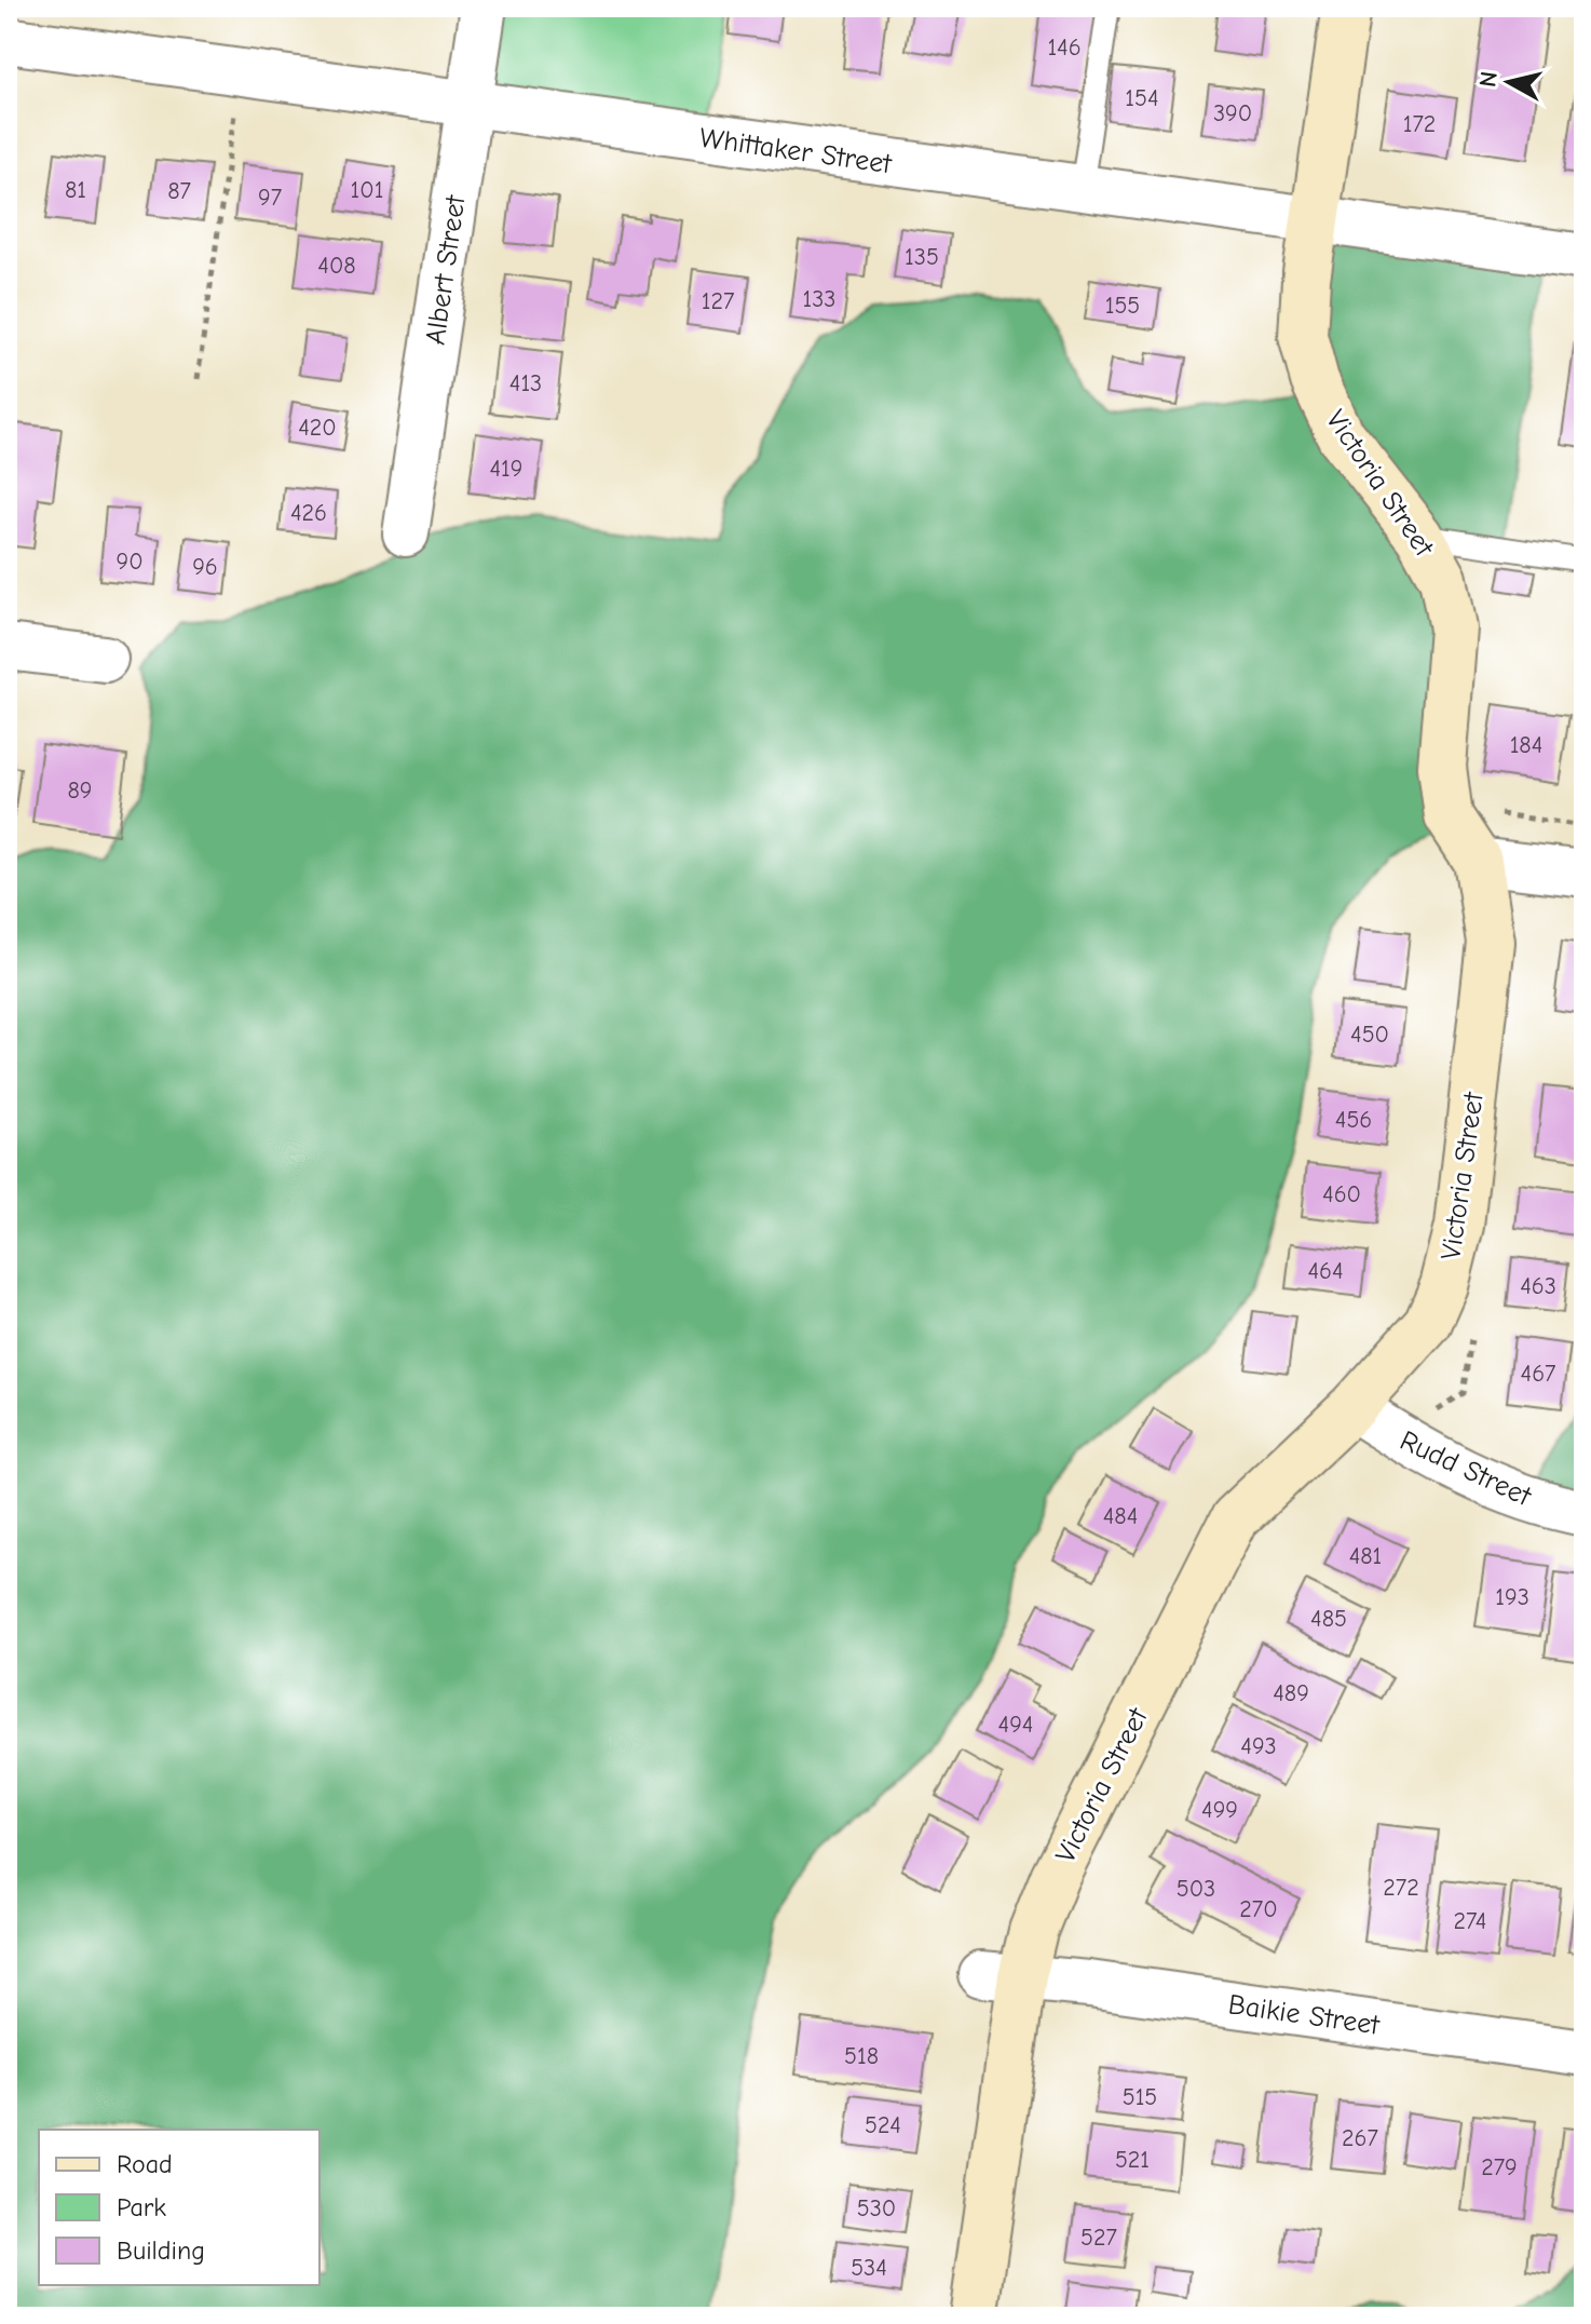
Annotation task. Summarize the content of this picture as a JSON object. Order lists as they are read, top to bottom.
{
  "streets": {
    "street": [
      "Whittaker Street",
      "Albert Street",
      "Victoria Street",
      "Rudd Street",
      "Baikie Street"
    ]
  },
  "crossings": [
    ["Whittaker Street", "Albert Street"],
    ["Whittaker Street", "Victoria Street"],
    ["Victoria Street", "Rudd Street"],
    ["Victoria Street", "Baikie Street"]
  ],
  "house_numbers": [
    "146",
    "154",
    "390",
    "172",
    "81",
    "101",
    "87",
    "97",
    "135",
    "408",
    "133",
    "127",
    "155",
    "413",
    "420",
    "419",
    "426",
    "90",
    "96",
    "184",
    "89",
    "450",
    "456",
    "460",
    "464",
    "463",
    "467",
    "484",
    "481",
    "193",
    "485",
    "489",
    "494",
    "493",
    "499",
    "272",
    "503",
    "270",
    "274",
    "518",
    "515",
    "524",
    "267",
    "521",
    "279",
    "530",
    "527",
    "534"
  ],
  "legend": ["Road", "Park", "Building"],
  "north": "left"
}
